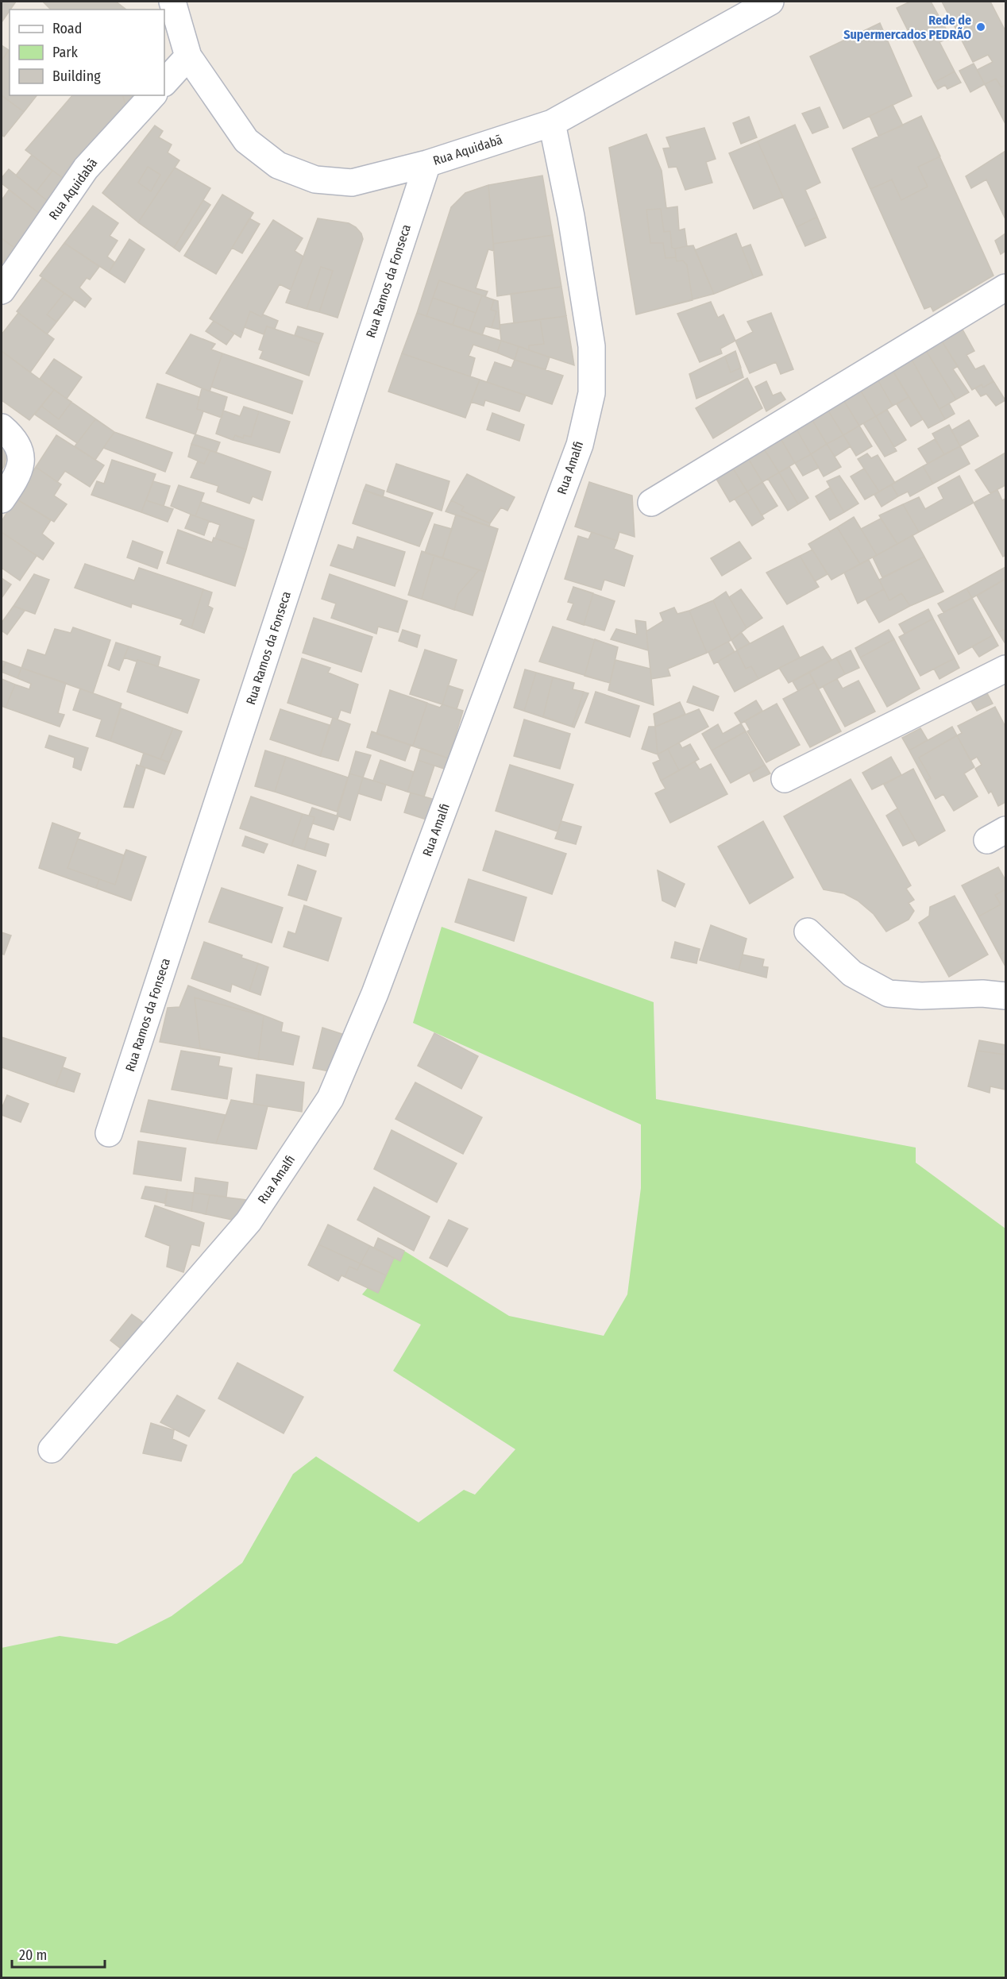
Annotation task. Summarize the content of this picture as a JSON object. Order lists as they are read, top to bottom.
{
  "streets": {
    "street": ["Rua Aquidabã", "Rua Ramos da Fonseca", "Rua Amalfi"]
  },
  "crossings": [
    ["Rua Aquidabã", "Rua Ramos da Fonseca"],
    ["Rua Aquidabã", "Rua Amalfi"]
  ],
  "places": ["Rede de Supermercados PEDRÃO"],
  "legend": ["Road", "Park", "Building"],
  "scale_bar": "20 m"
}
